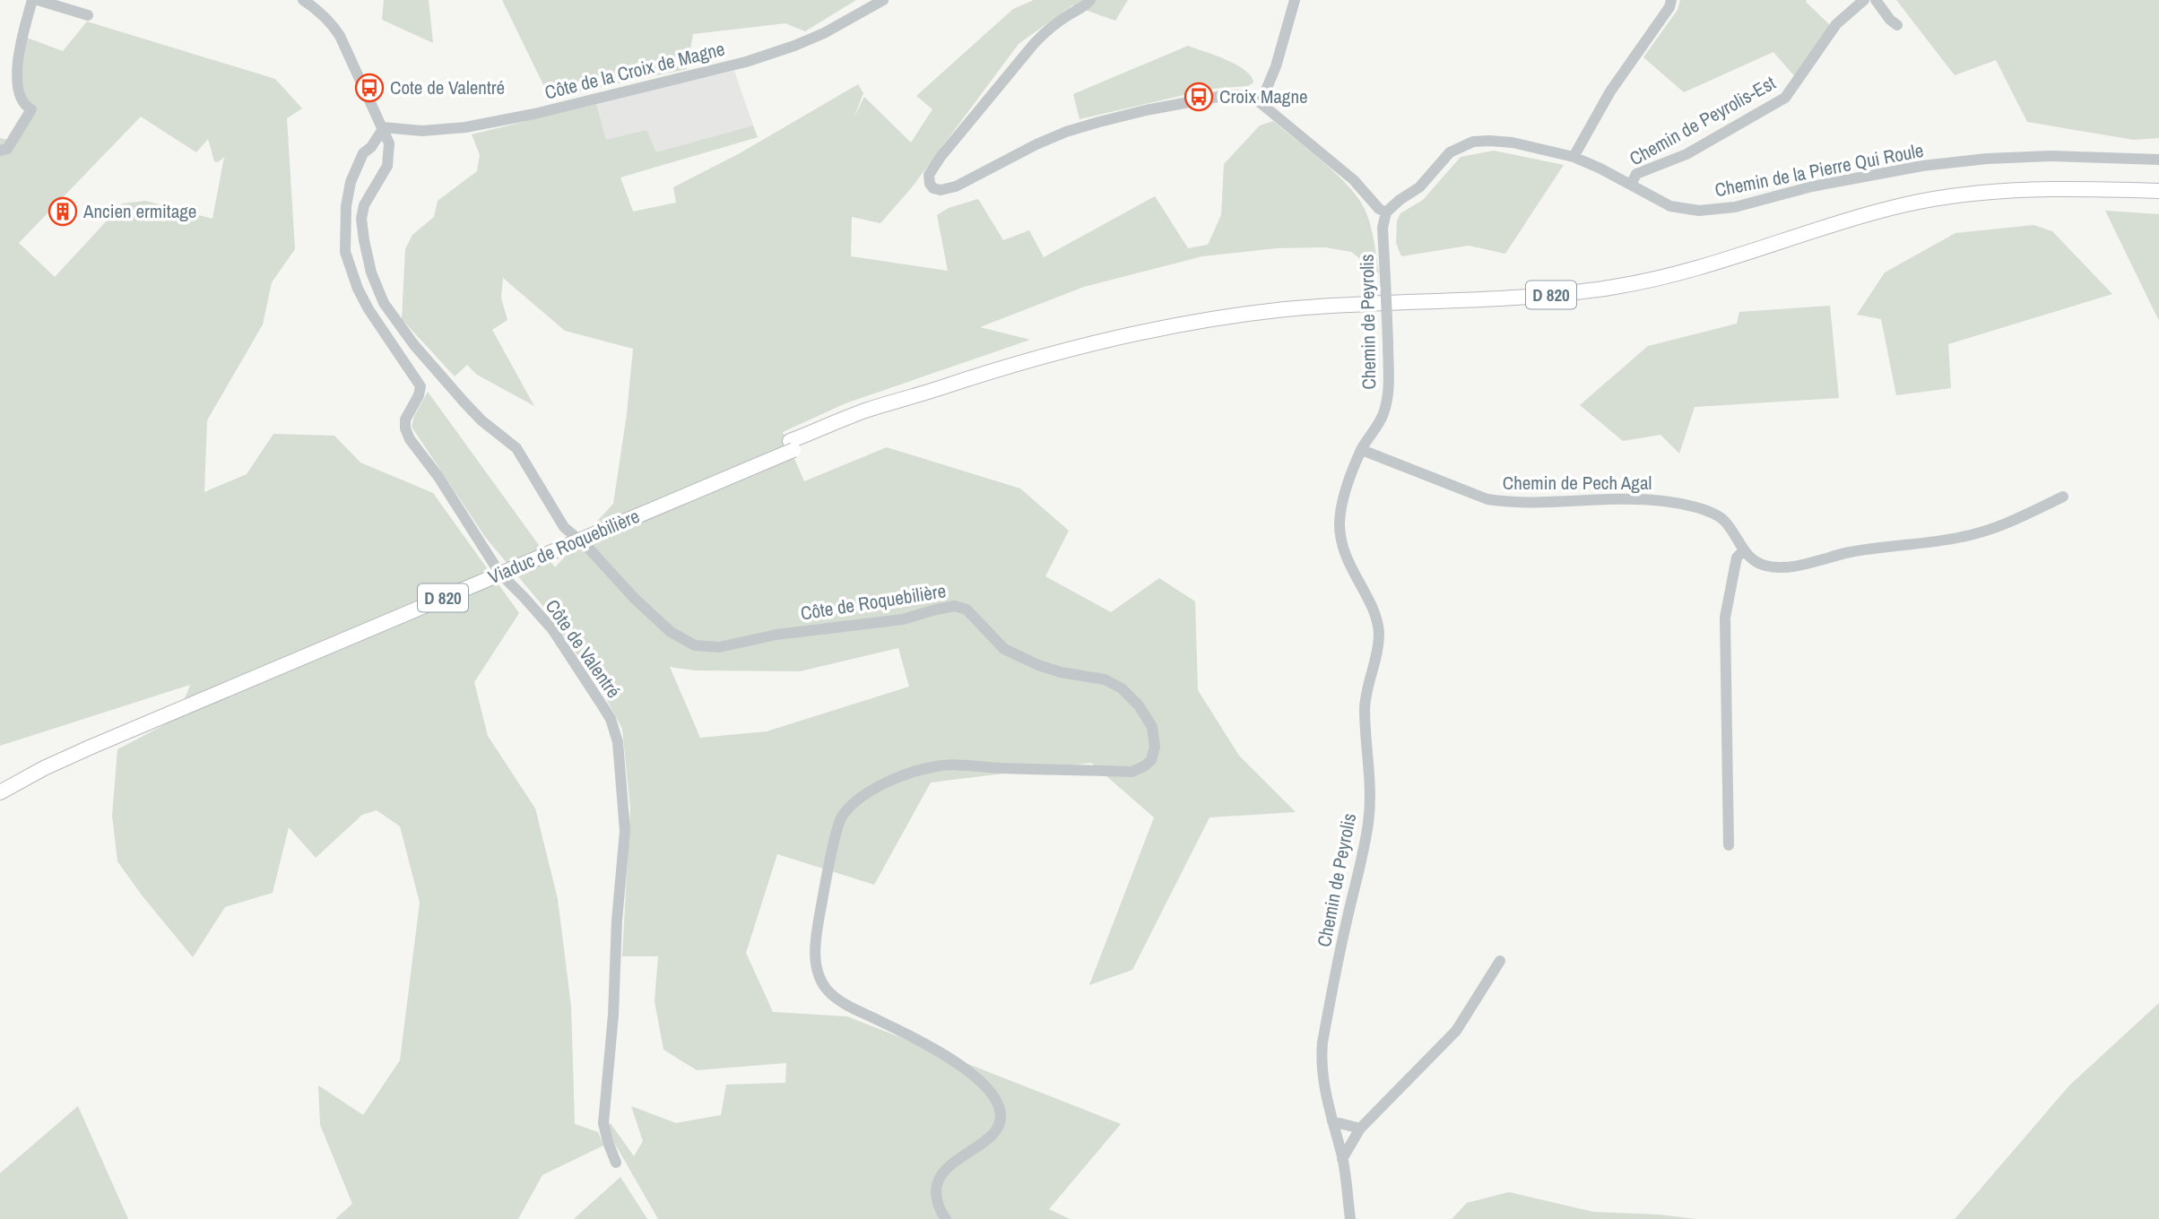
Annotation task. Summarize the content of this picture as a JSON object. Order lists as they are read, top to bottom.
{
  "streets": {
    "main road": ["D 820", "Viaduc de Roquebilière"],
    "street": [
      "Côte de la Croix de Magne",
      "Chemin de Peyrolis-Est",
      "Chemin de la Pierre Qui Roule",
      "Chemin de Peyrolis",
      "Chemin de Pech Agal",
      "Côte de Roquebilière",
      "Côte de Valentré"
    ]
  },
  "crossings": [
    ["Côte de la Croix de Magne", "Côte de Valentré"],
    ["Chemin de Peyrolis-Est", "Chemin de la Pierre Qui Roule"],
    ["D 820", "Viaduc de Roquebilière"],
    ["Chemin de Peyrolis", "Chemin de Pech Agal"]
  ],
  "places": {
    "bus stop": ["Cote de Valentré", "Croix Magne"],
    "building": ["Ancien ermitage"]
  }
}
